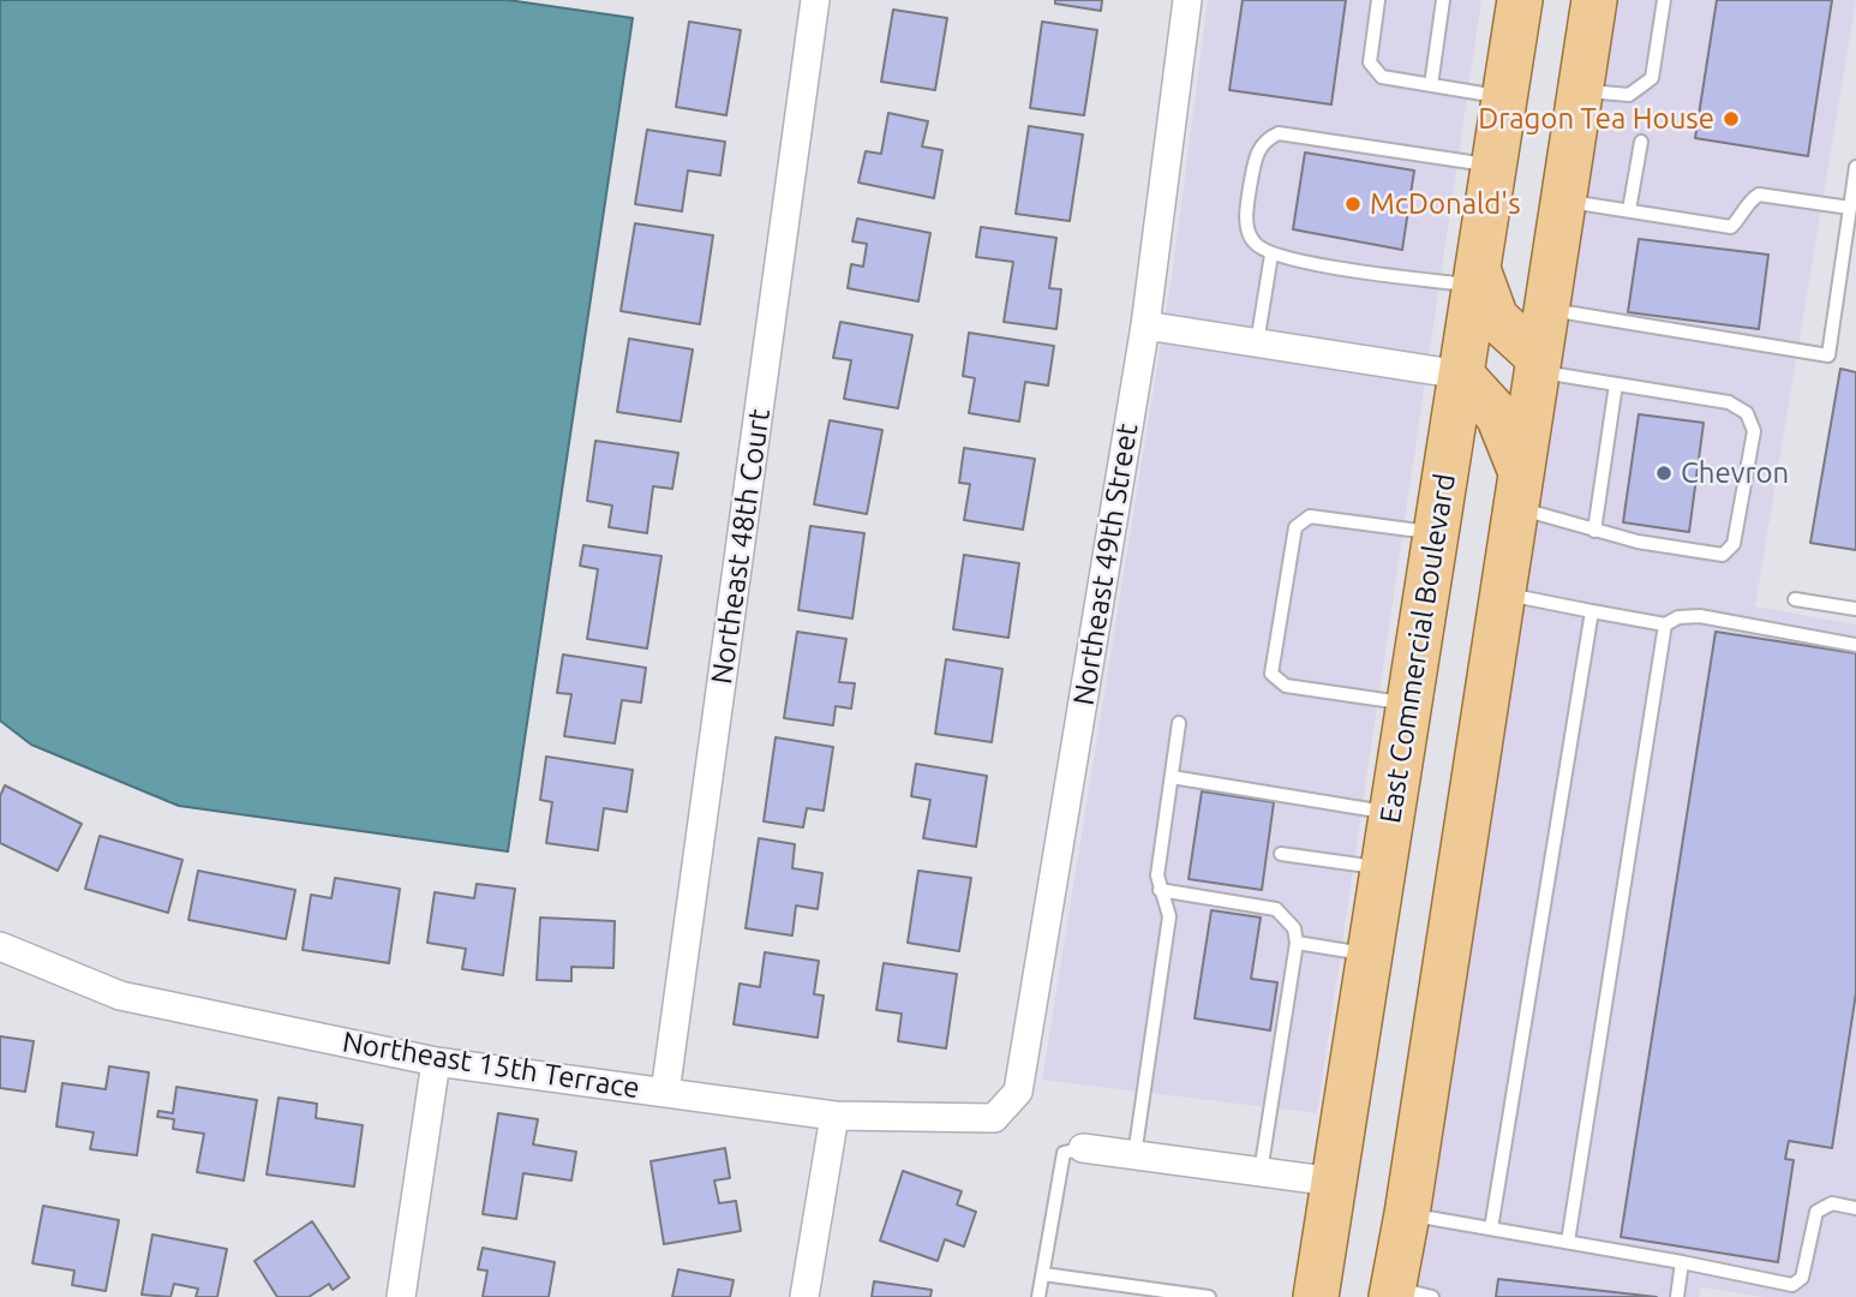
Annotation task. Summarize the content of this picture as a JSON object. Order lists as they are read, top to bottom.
{
  "streets": {
    "main road": ["East Commercial Boulevard"],
    "street": ["Northeast 48th Court", "Northeast 49th Street", "Northeast 15th Terrace"]
  },
  "crossings": [
    ["Northeast 48th Court", "Northeast 15th Terrace"],
    ["Northeast 49th Street", "Northeast 15th Terrace"]
  ],
  "places": ["Dragon Tea House", "McDonald's", "Chevron"]
}
